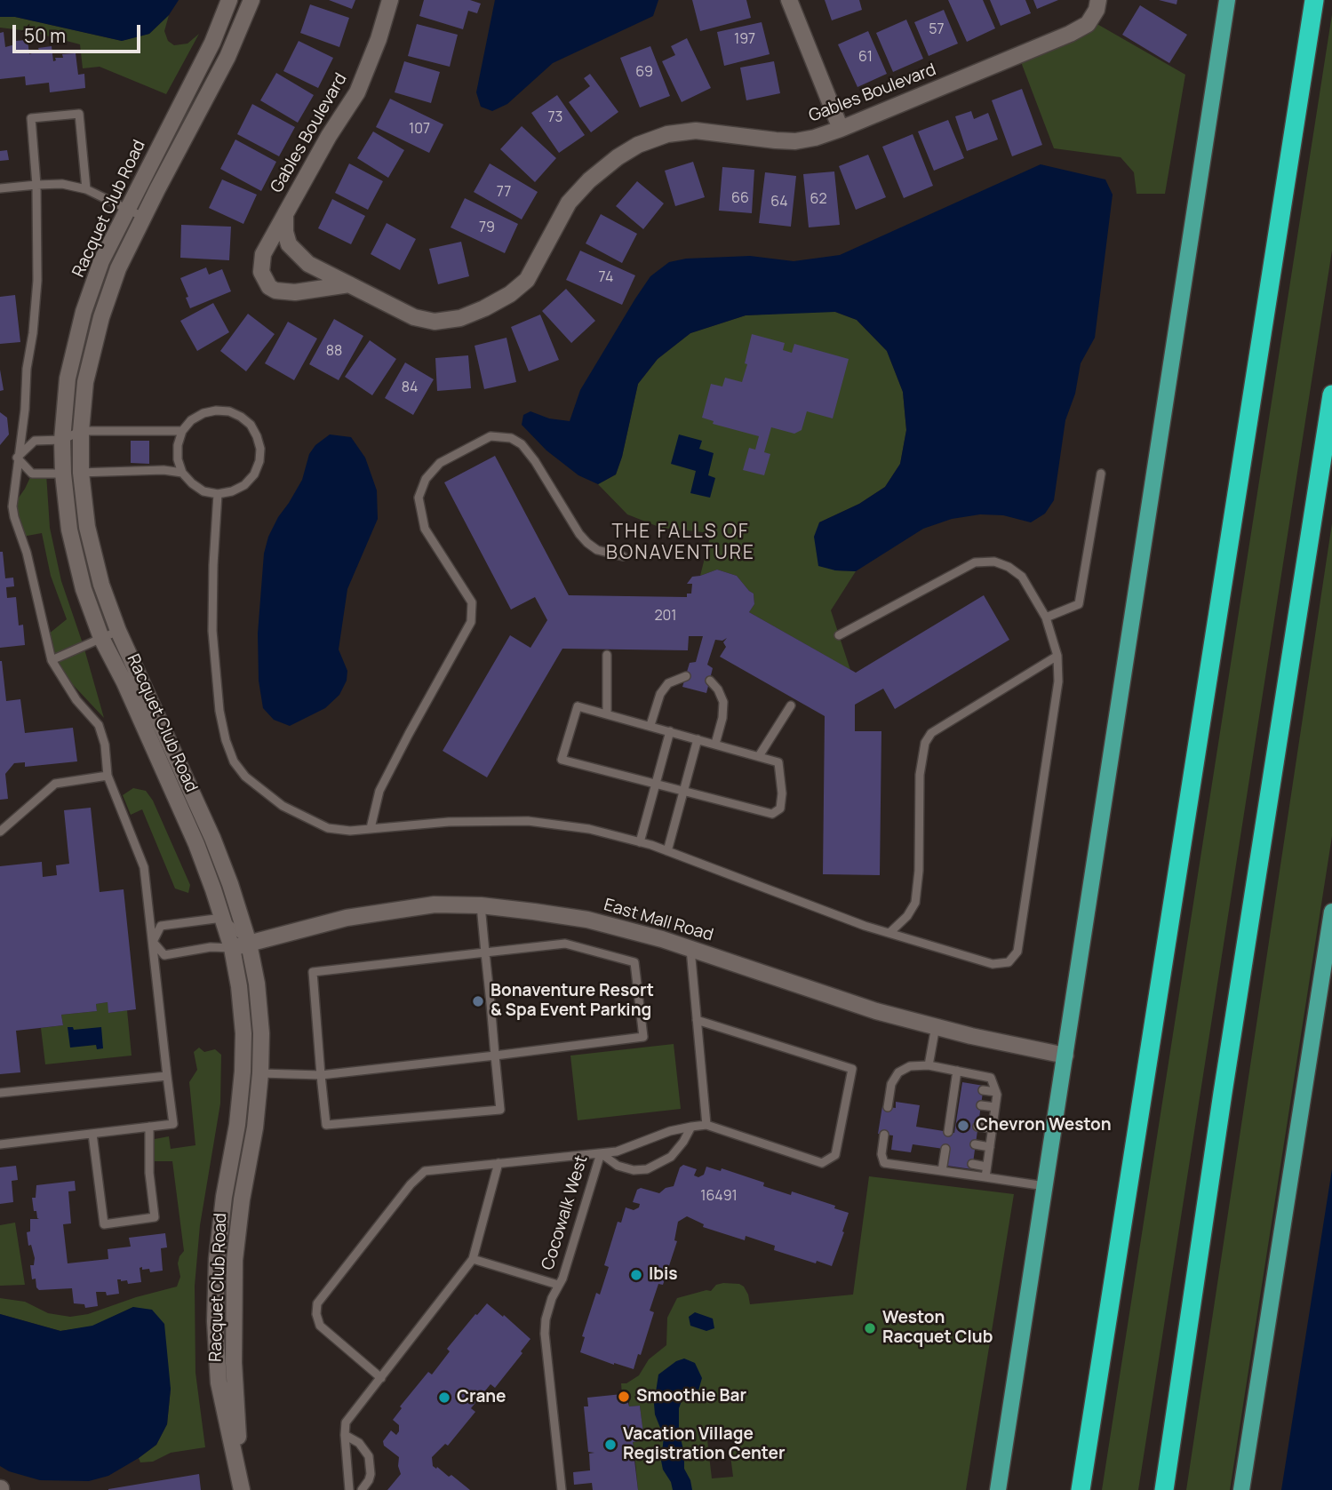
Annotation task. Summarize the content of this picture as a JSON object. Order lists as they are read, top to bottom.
{
  "streets": {
    "street": ["Gables Boulevard", "Racquet Club Road", "East Mall Road"],
    "lane": ["Cocowalk West"]
  },
  "crossings": [
    ["Racquet Club Road", "East Mall Road"]
  ],
  "districts": ["THE FALLS OF BONAVENTURE"],
  "places": [
    "Bonaventure Resort & Spa Event Parking",
    "Chevron Weston",
    "Ibis",
    "Weston Racquet Club",
    "Smoothie Bar",
    "Crane",
    "Vacation Village Registration Center"
  ],
  "house_numbers": [
    "57",
    "197",
    "61",
    "69",
    "73",
    "107",
    "77",
    "66",
    "62",
    "64",
    "79",
    "74",
    "88",
    "84",
    "201",
    "16491"
  ],
  "scale_bar": "50 m"
}
